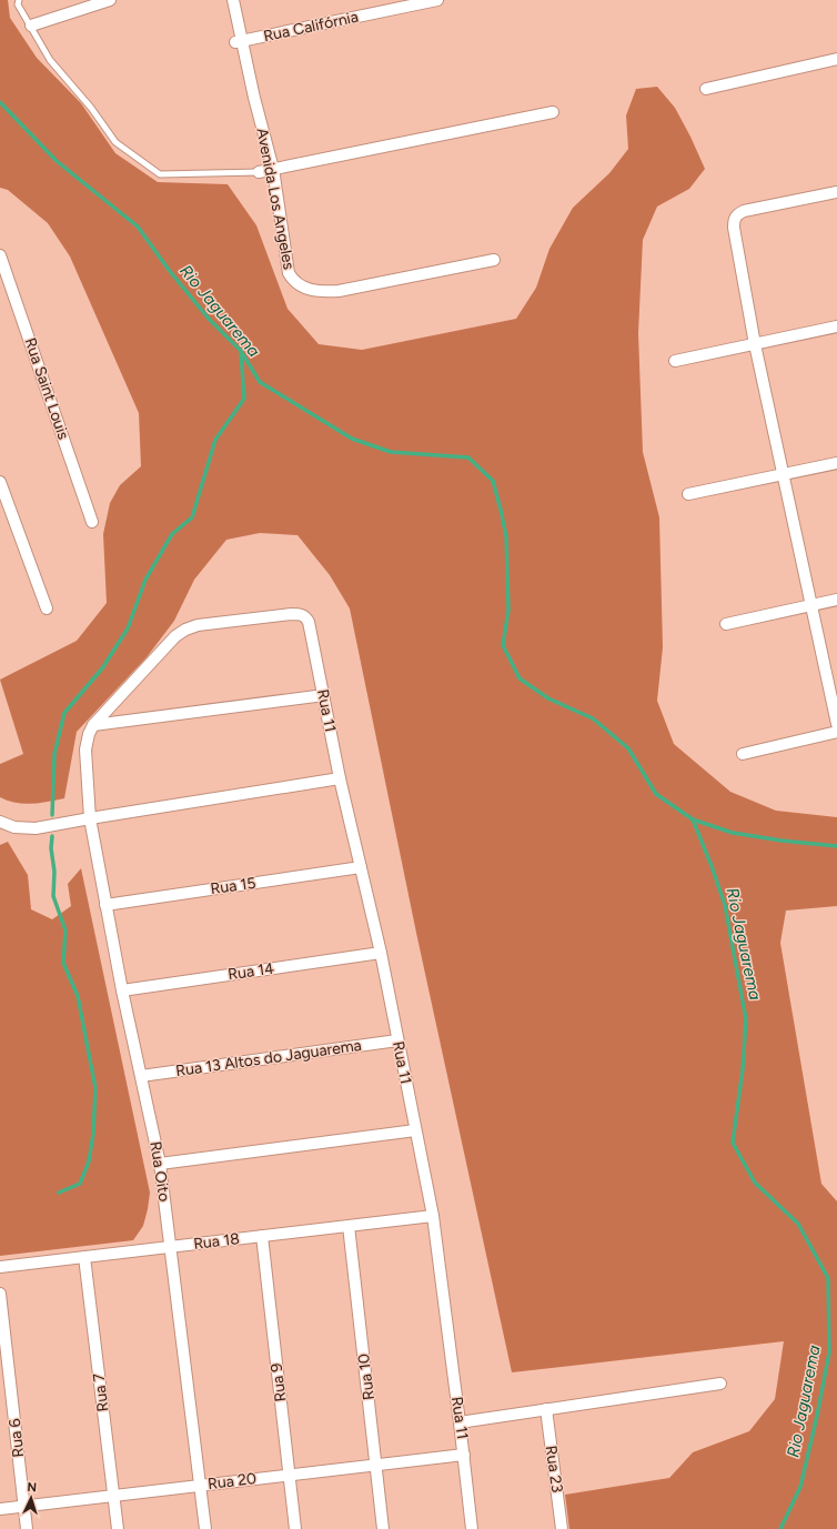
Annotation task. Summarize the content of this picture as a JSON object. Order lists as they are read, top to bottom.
{
  "streets": {
    "street": [
      "Rua Califórnia",
      "Avenida Los Angeles",
      "Rua Saint Louis",
      "Rua 11",
      "Rua 15",
      "Rua 14",
      "Rua 13 Altos do Jaguarema",
      "Rua Oito",
      "Rua 18",
      "Rua 10",
      "Rua 9",
      "Rua 7",
      "Rua 6",
      "Rua 23",
      "Rua 20"
    ]
  },
  "crossings": [
    ["Rua Califórnia", "Avenida Los Angeles"],
    ["Rua 11", "Rua 15"],
    ["Rua 11", "Rua 14"],
    ["Rua 11", "Rua 13 Altos do Jaguarema"],
    ["Rua 11", "Rua Oito"],
    ["Rua 11", "Rua 18"],
    ["Rua 11", "Rua 20"],
    ["Rua 15", "Rua Oito"],
    ["Rua 14", "Rua Oito"],
    ["Rua 13 Altos do Jaguarema", "Rua Oito"],
    ["Rua Oito", "Rua 18"],
    ["Rua Oito", "Rua 20"],
    ["Rua 18", "Rua 10"],
    ["Rua 18", "Rua 9"],
    ["Rua 18", "Rua 7"],
    ["Rua 10", "Rua 20"],
    ["Rua 9", "Rua 20"],
    ["Rua 7", "Rua 20"],
    ["Rua 6", "Rua 20"]
  ],
  "water": ["Rio Jaguarema"],
  "north": "top"
}
